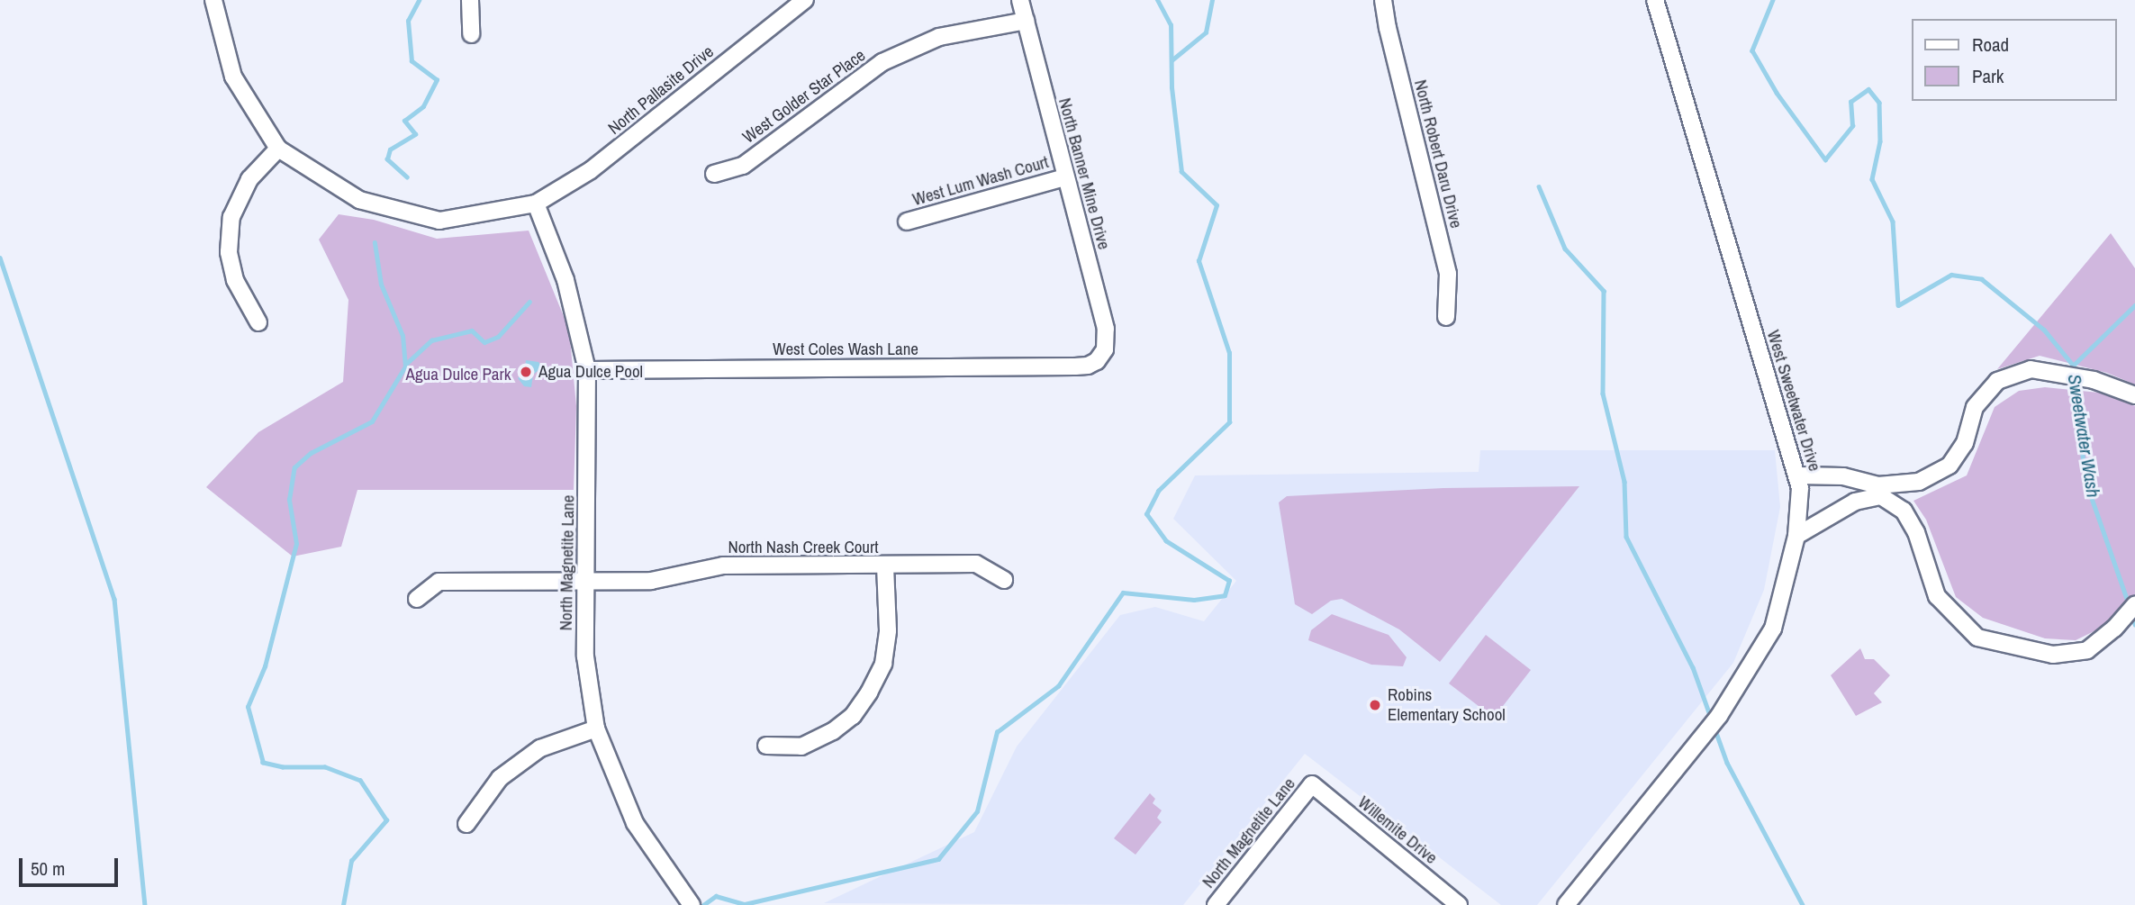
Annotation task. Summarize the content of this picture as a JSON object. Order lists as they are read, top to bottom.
{
  "streets": {
    "street": [
      "North Pallasite Drive",
      "West Golder Star Place",
      "North Robert Daru Drive",
      "North Banner Mine Drive",
      "West Lum Wash Court",
      "West Coles Wash Lane",
      "West Sweetwater Drive",
      "North Nash Creek Court",
      "North Magnetite Lane",
      "Willemite Drive"
    ]
  },
  "crossings": [
    ["North Pallasite Drive", "North Magnetite Lane"],
    ["West Golder Star Place", "North Banner Mine Drive"],
    ["North Banner Mine Drive", "West Lum Wash Court"],
    ["North Banner Mine Drive", "West Coles Wash Lane"],
    ["West Coles Wash Lane", "North Magnetite Lane"],
    ["North Nash Creek Court", "North Magnetite Lane"],
    ["North Magnetite Lane", "Willemite Drive"]
  ],
  "water": ["Sweetwater Wash"],
  "parks": ["Agua Dulce Park"],
  "places": ["Agua Dulce Pool", "Robins Elementary School"],
  "legend": ["Road", "Park"],
  "scale_bar": "50 m"
}
